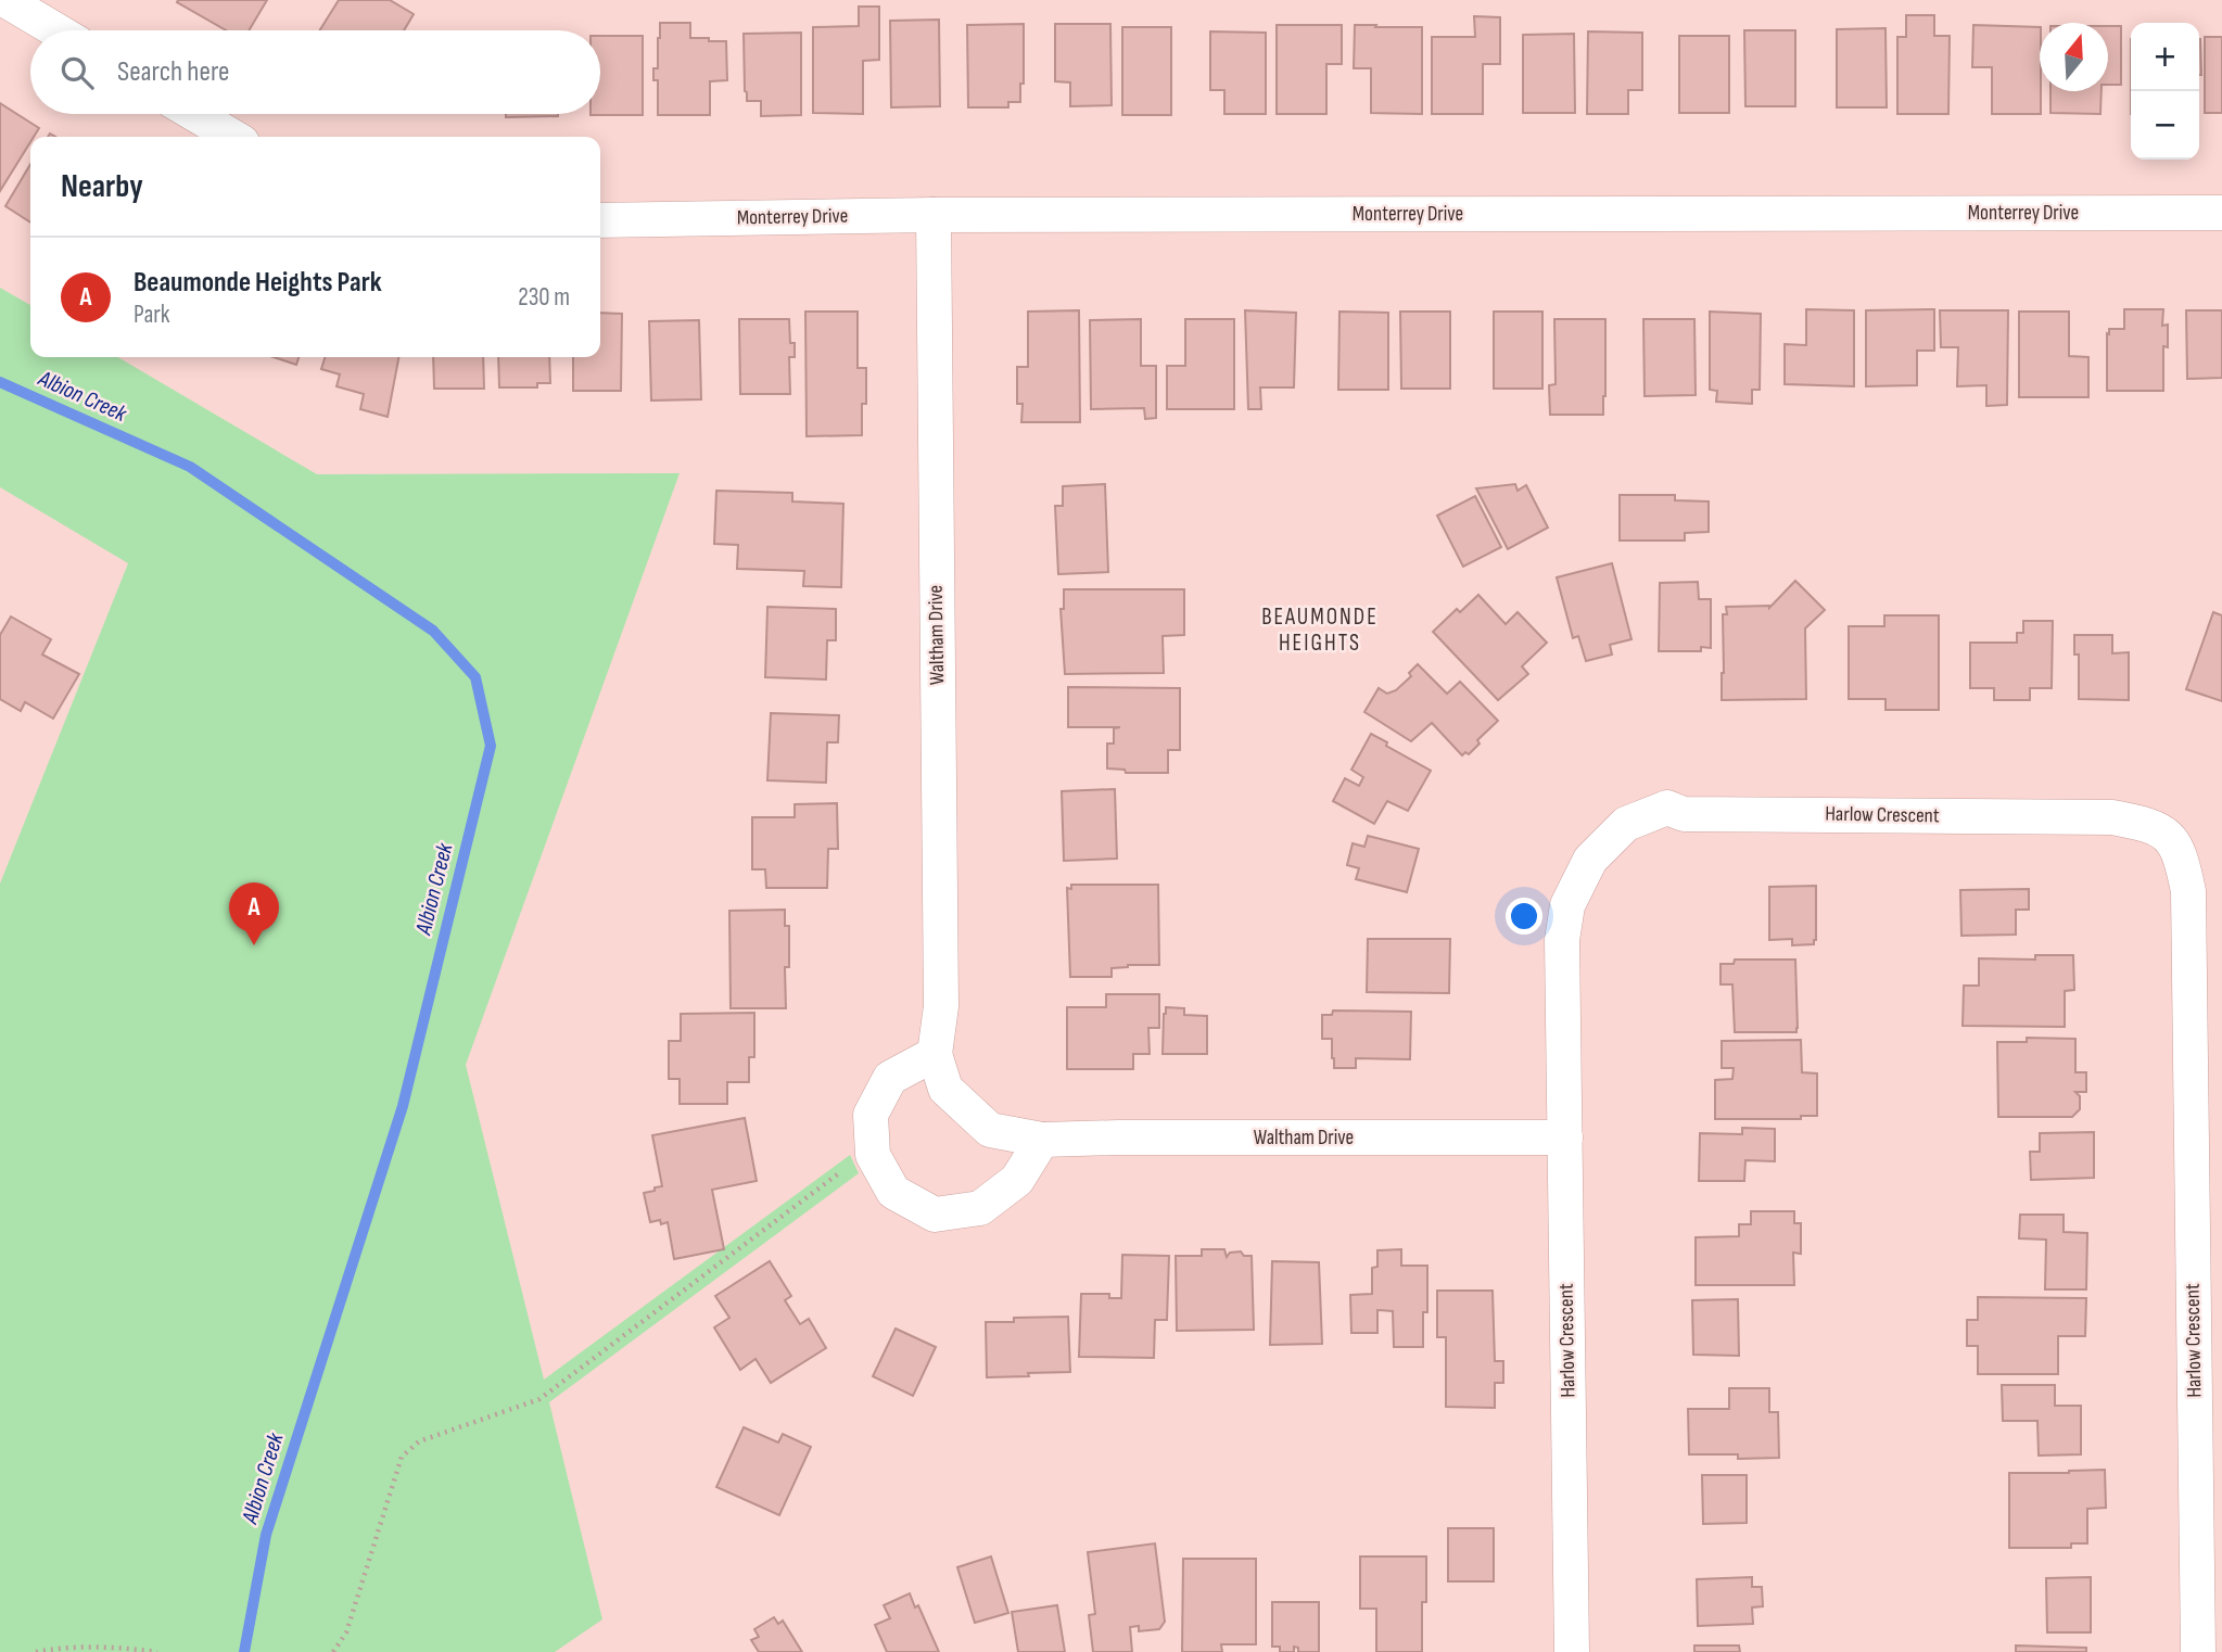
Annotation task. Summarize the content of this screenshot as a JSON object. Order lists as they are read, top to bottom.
{
  "streets": {
    "street": ["Monterrey Drive", "Waltham Drive", "Harlow Crescent"]
  },
  "crossings": [
    ["Monterrey Drive", "Waltham Drive"],
    ["Waltham Drive", "Harlow Crescent"]
  ],
  "districts": ["BEAUMONDE HEIGHTS"],
  "water": ["Albion Creek"],
  "north": "top",
  "page": {
    "map_buttons": ["+", "−"],
    "search": "Search here",
    "heading": "Nearby",
    "list": [
      {
        "mark": "A",
        "name": "Beaumonde Heights Park",
        "note": "Park",
        "value": "230 m"
      }
    ],
    "pins": "A"
  }
}
